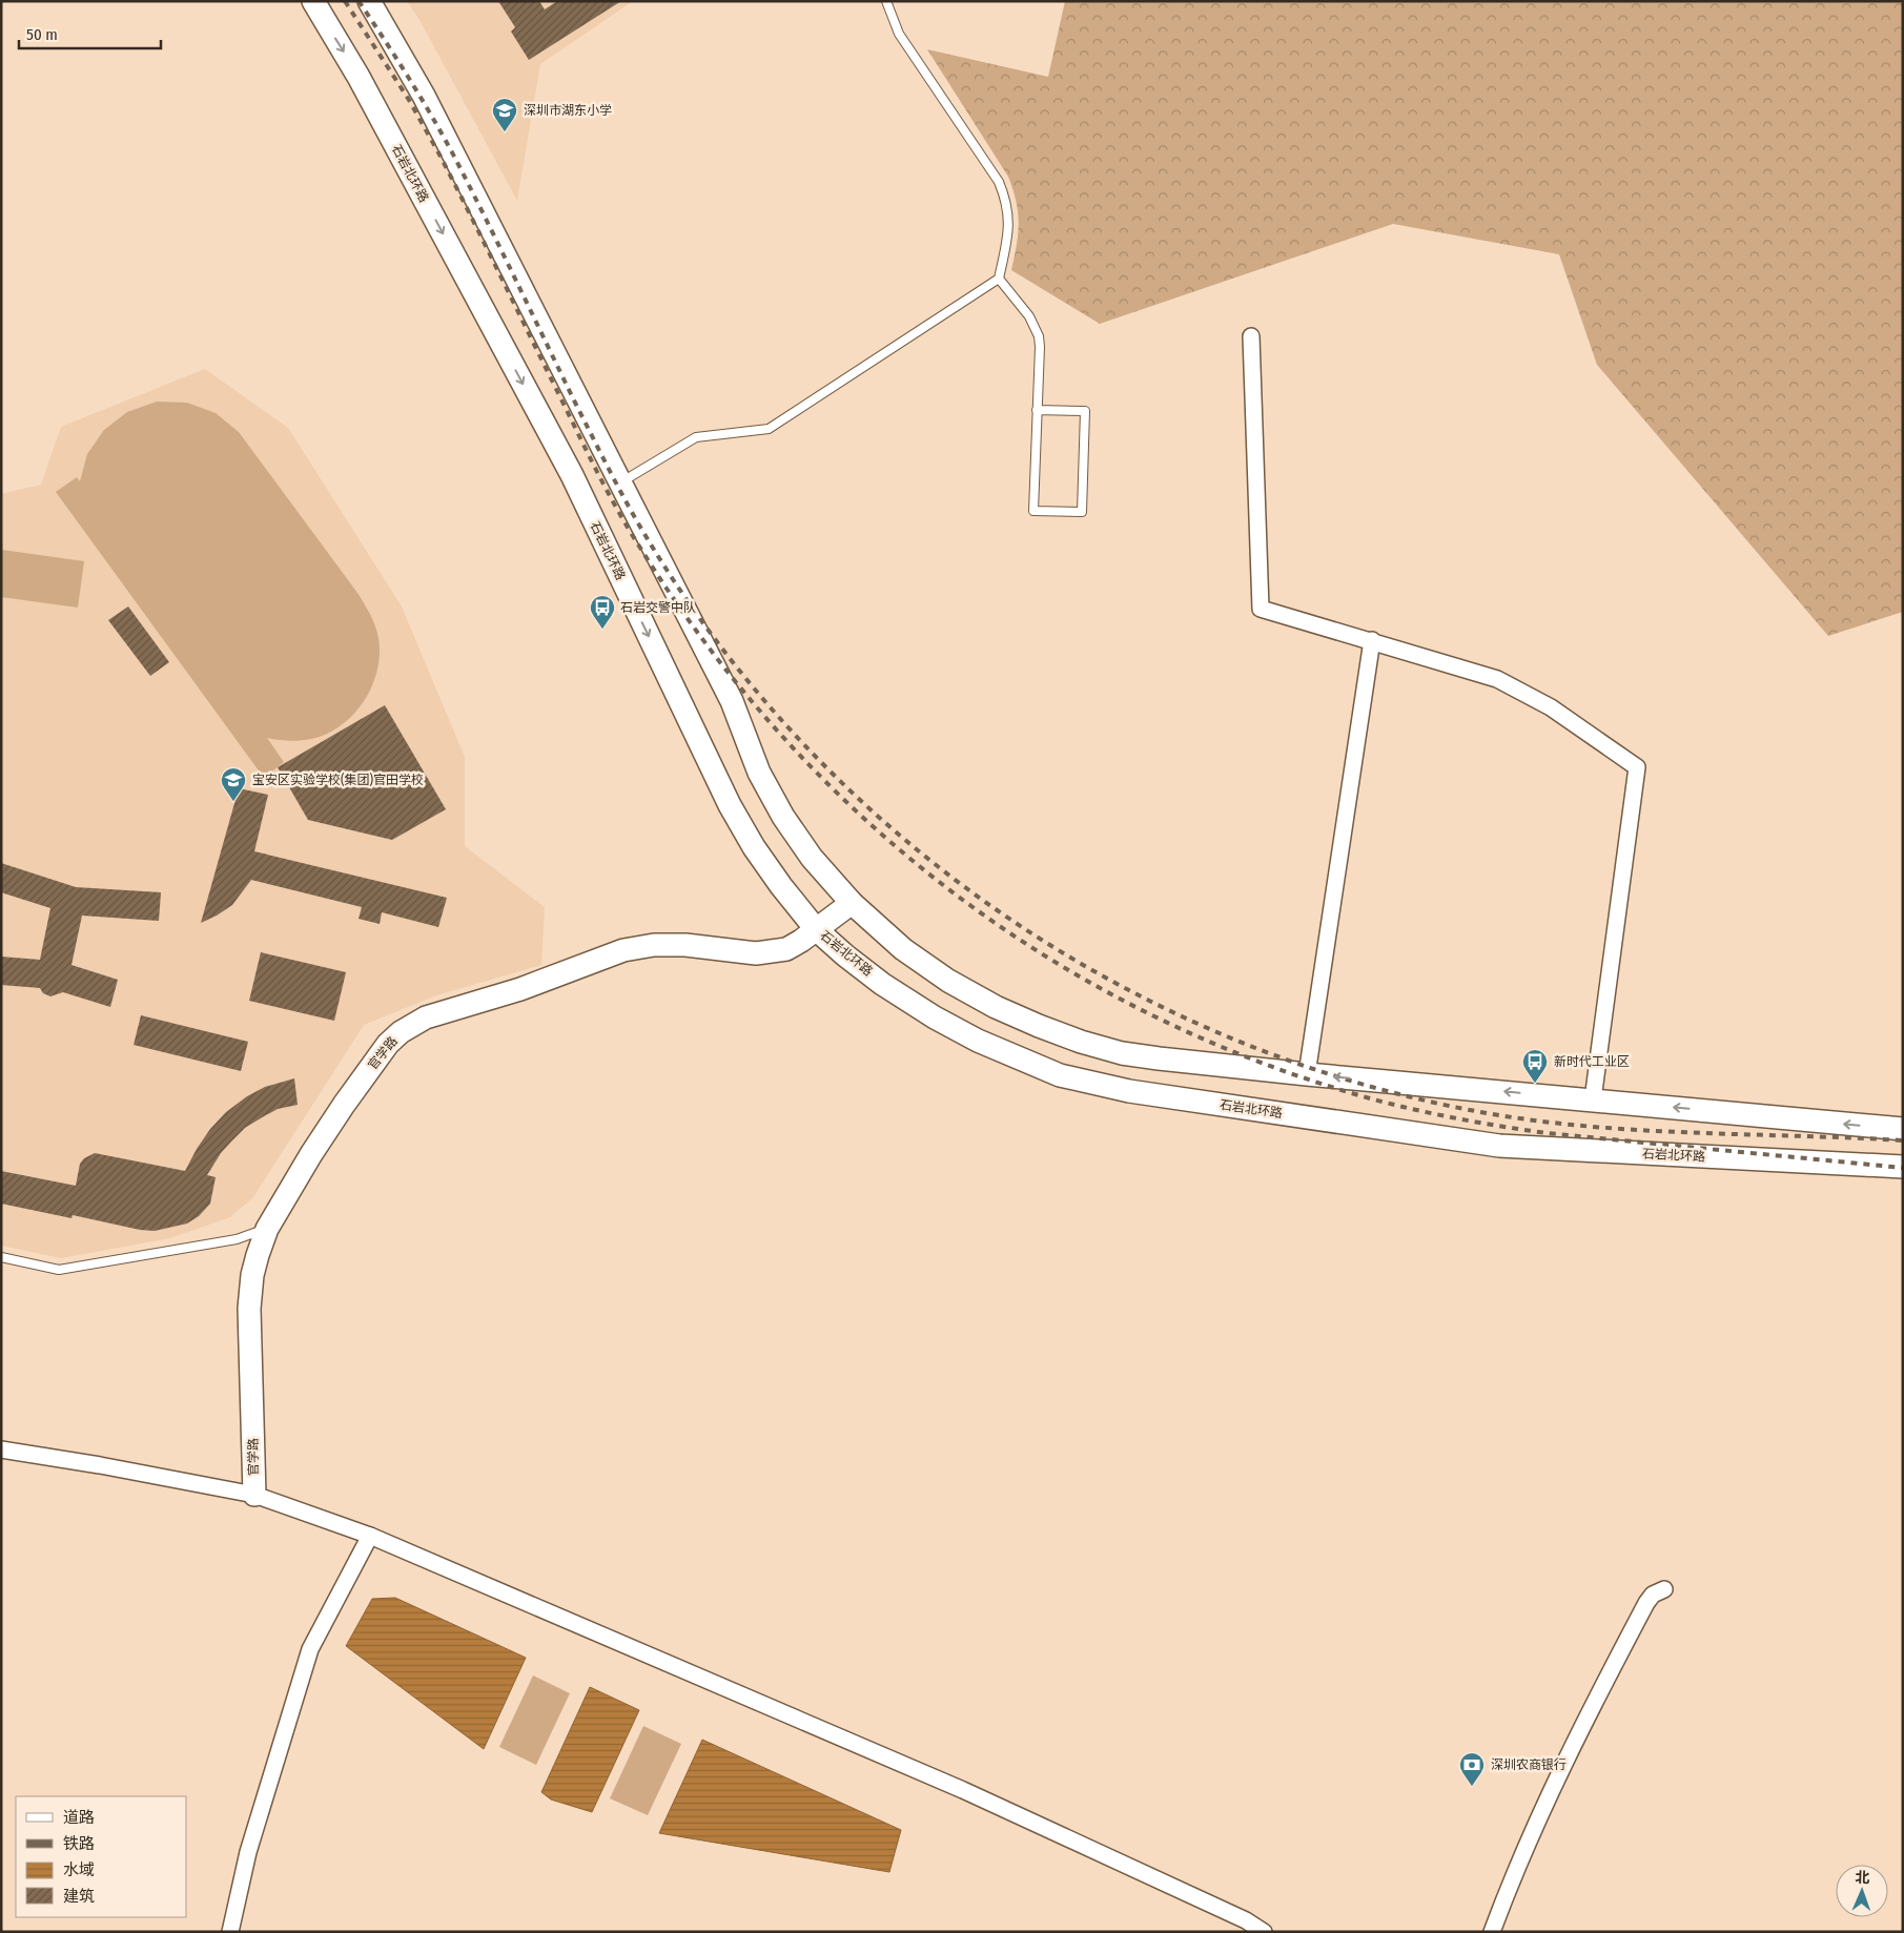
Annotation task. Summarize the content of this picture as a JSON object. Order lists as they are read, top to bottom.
{
  "streets": {
    "main road": ["石岩北环路", "官学路"]
  },
  "crossings": [
    ["石岩北环路", "官学路"]
  ],
  "places": {
    "school or university": ["深圳市湖东小学", "宝安区实验学校(集团)官田学校"],
    "bus stop": ["石岩交警中队", "新时代工业区"],
    "bank": ["深圳农商银行"]
  },
  "legend": [
    "道路",
    "铁路",
    "水域",
    "建筑"
  ],
  "scale_bar": "50 m",
  "north": "top"
}
